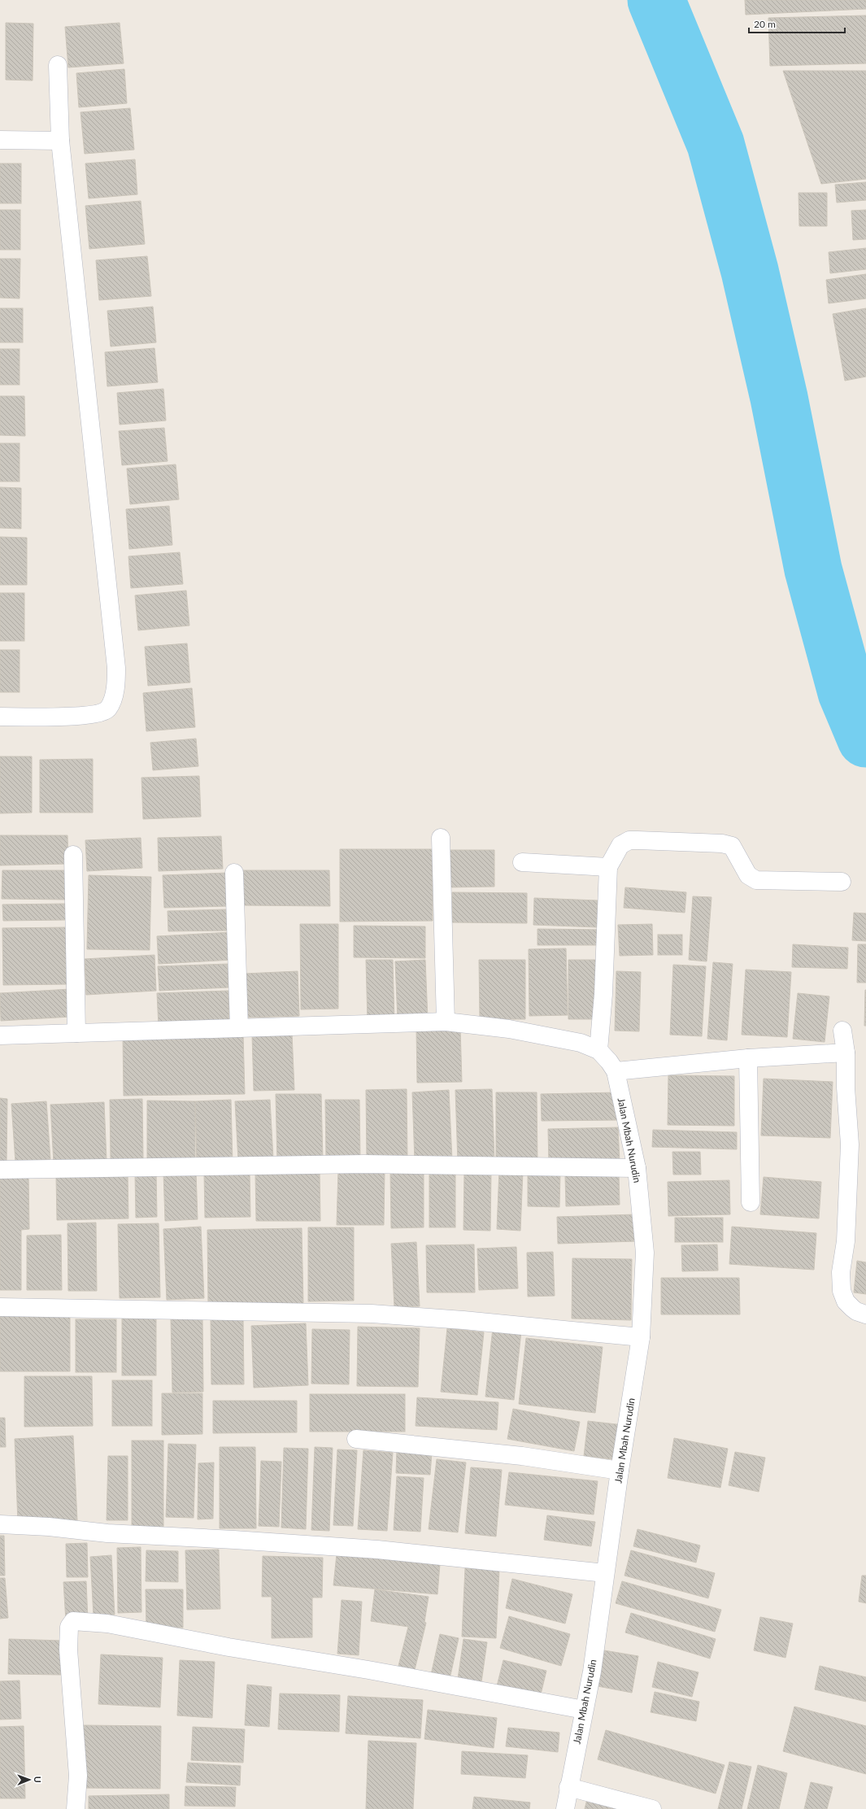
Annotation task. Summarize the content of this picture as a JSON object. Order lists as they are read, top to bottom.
{
  "streets": {
    "street": ["Jalan Mbah Nurudin"]
  },
  "scale_bar": "20 m",
  "north": "right"
}
